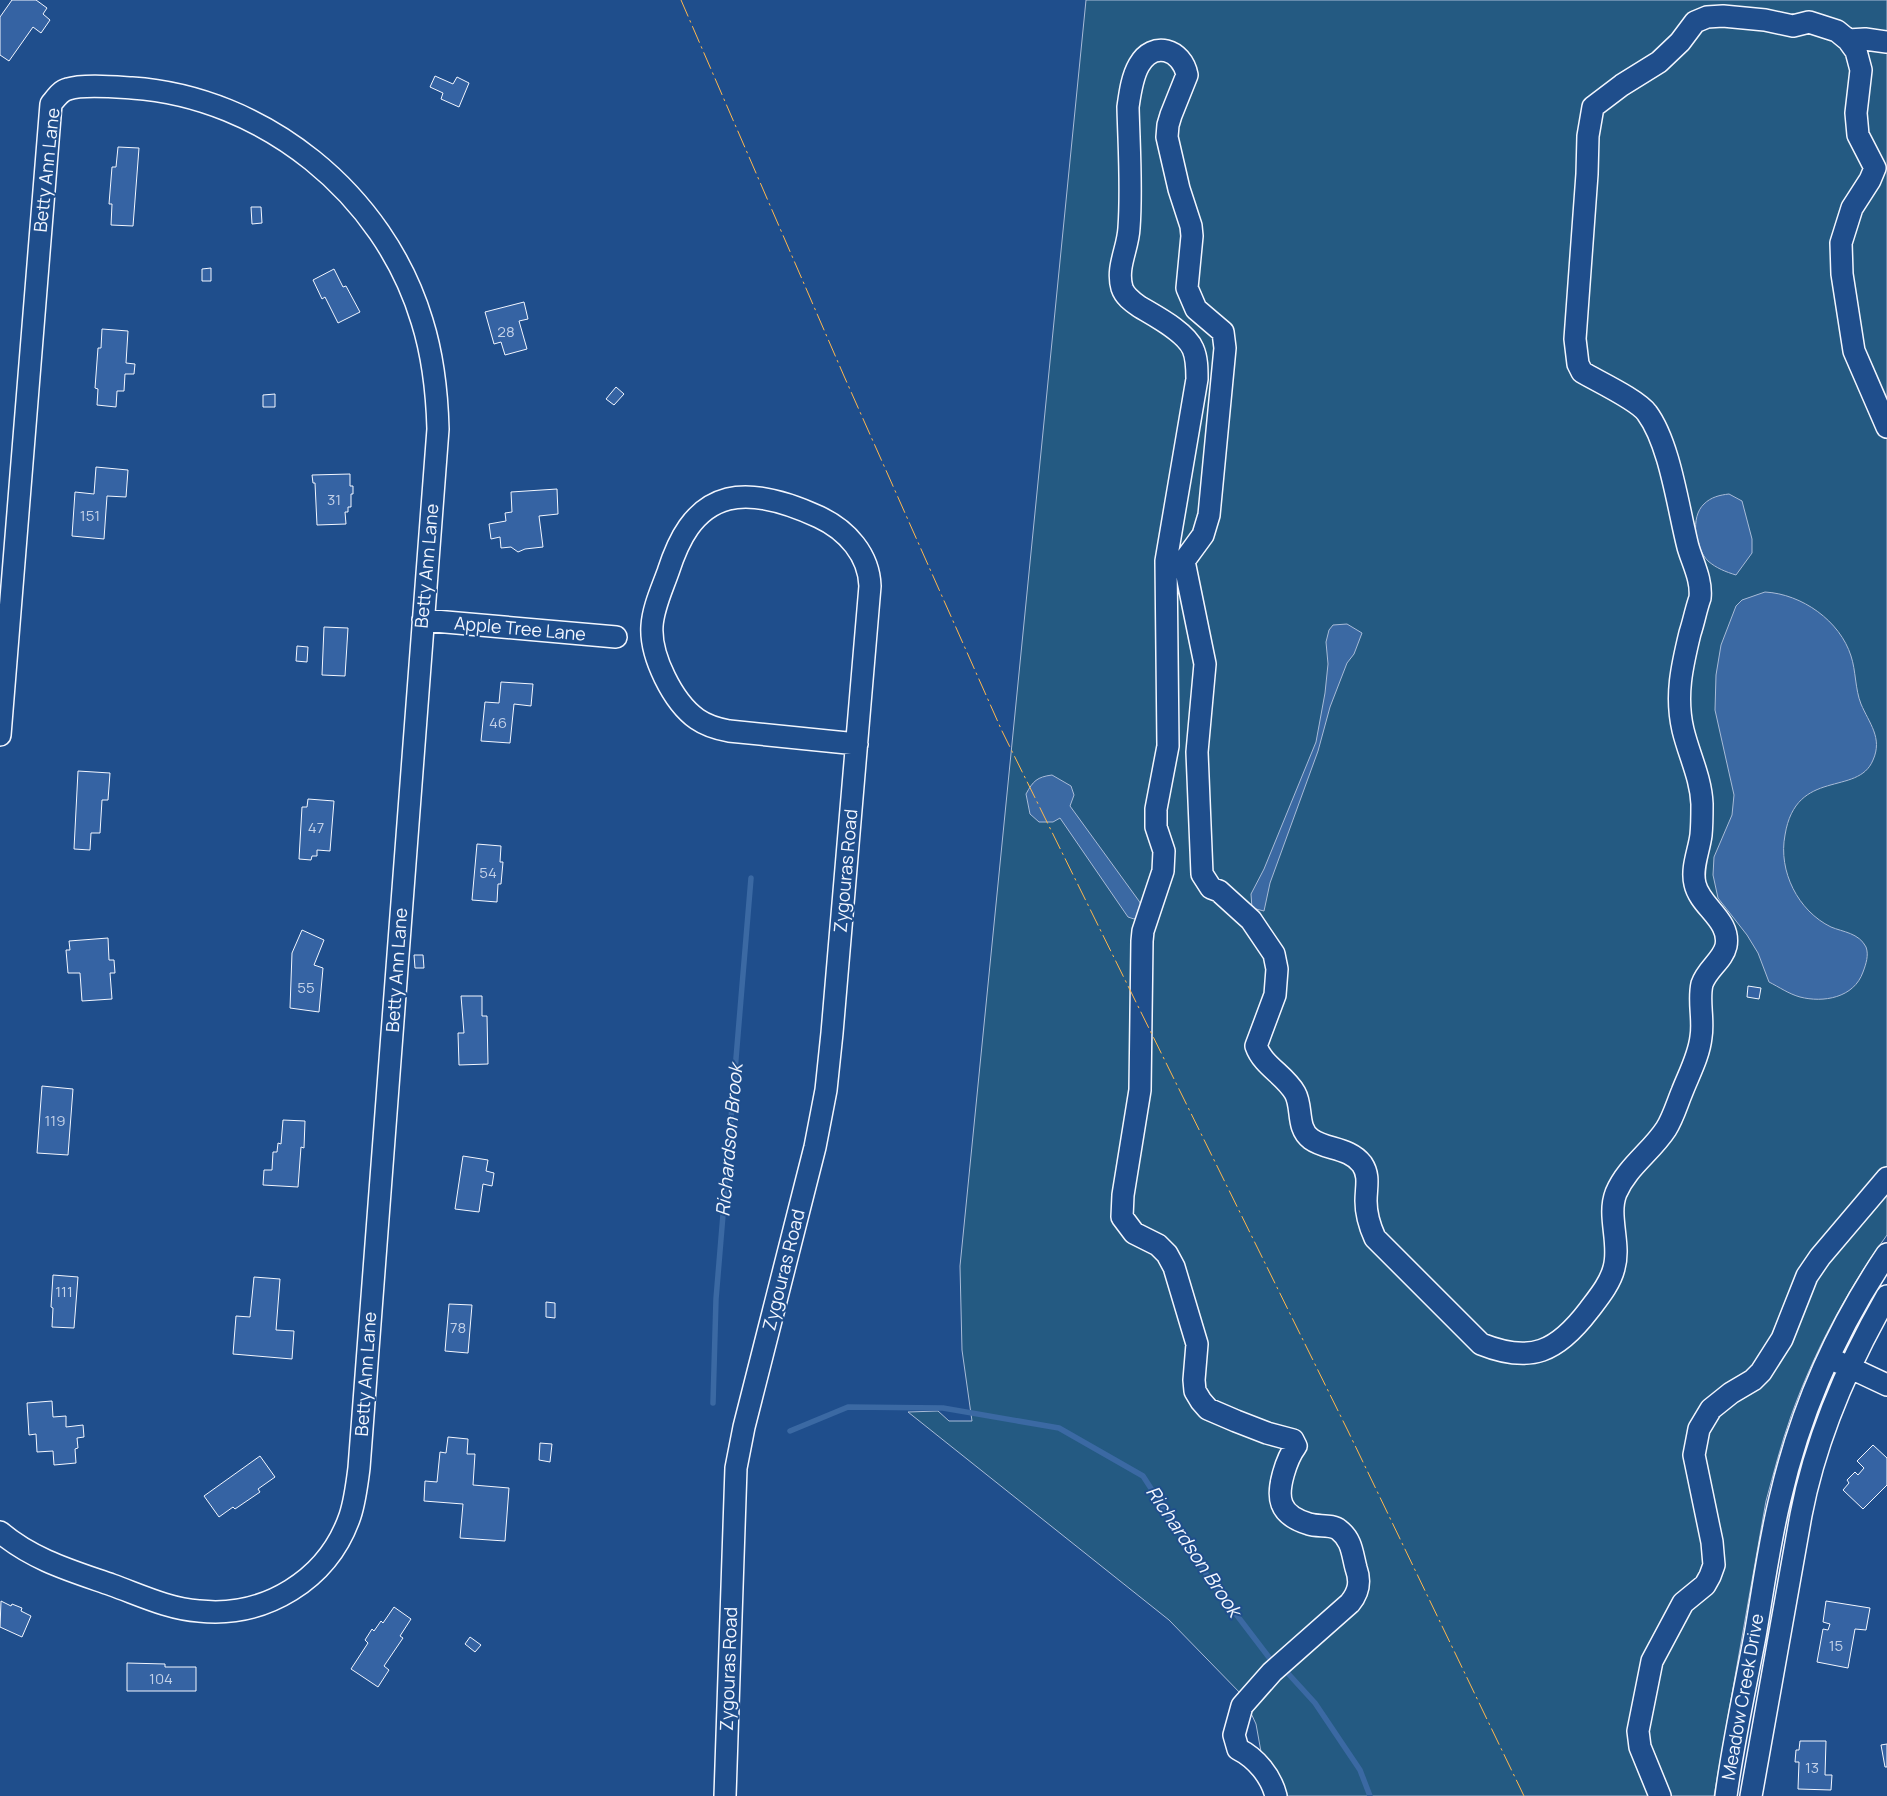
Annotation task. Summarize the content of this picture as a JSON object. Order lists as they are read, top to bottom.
{
  "streets": {
    "street": [
      "Betty Ann Lane",
      "Apple Tree Lane",
      "Zygouras Road",
      "Meadow Creek Drive"
    ]
  },
  "crossings": [
    ["Betty Ann Lane", "Apple Tree Lane"]
  ],
  "water": ["Richardson Brook"],
  "house_numbers": [
    "28",
    "31",
    "151",
    "46",
    "47",
    "54",
    "55",
    "119",
    "111",
    "78",
    "15",
    "104",
    "13"
  ]
}
